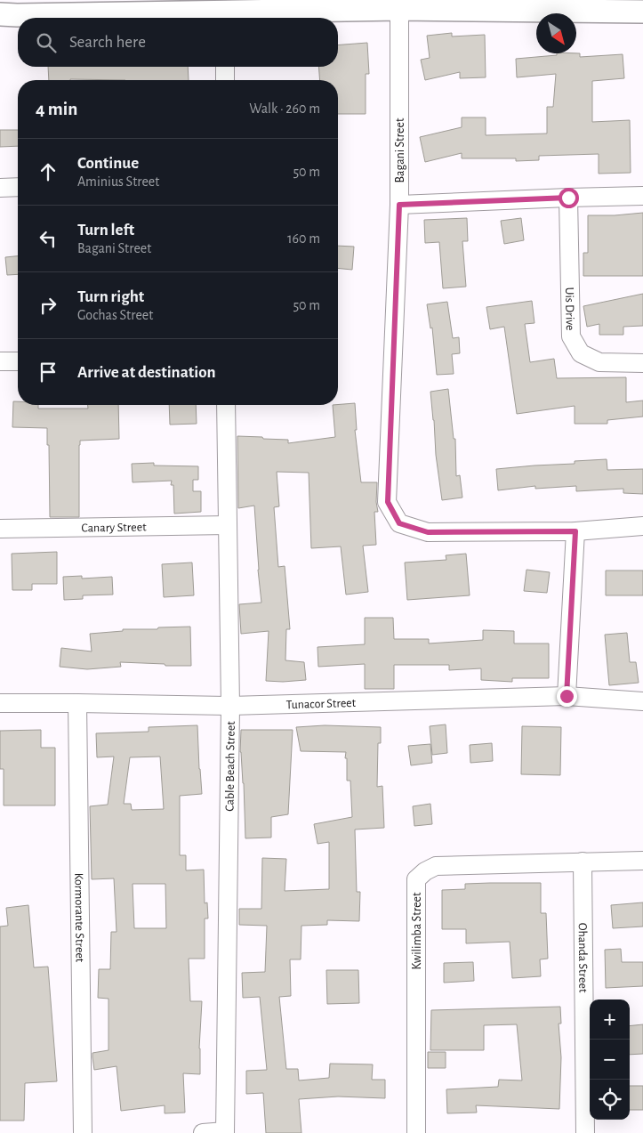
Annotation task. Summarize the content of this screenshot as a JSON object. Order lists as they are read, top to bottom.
{
  "streets": {
    "street": [
      "Bagani Street",
      "Uis Drive",
      "Canary Street",
      "Tunacor Street",
      "Cable Beach Street",
      "Kormorante Street",
      "Kwilimba Street",
      "Ohanda Street"
    ]
  },
  "crossings": [
    ["Canary Street", "Cable Beach Street"],
    ["Tunacor Street", "Cable Beach Street"],
    ["Tunacor Street", "Kormorante Street"],
    ["Kwilimba Street", "Ohanda Street"]
  ],
  "north": "bottom right",
  "page": {
    "search": "Search here",
    "heading": ["4 min", "Walk · 260 m"],
    "list": [
      ["Continue", "Aminius Street", "50 m"],
      ["Turn left", "Bagani Street", "160 m"],
      ["Turn right", "Gochas Street", "50 m"],
      "Arrive at destination"
    ],
    "map_buttons": ["+", "−"]
  }
}
